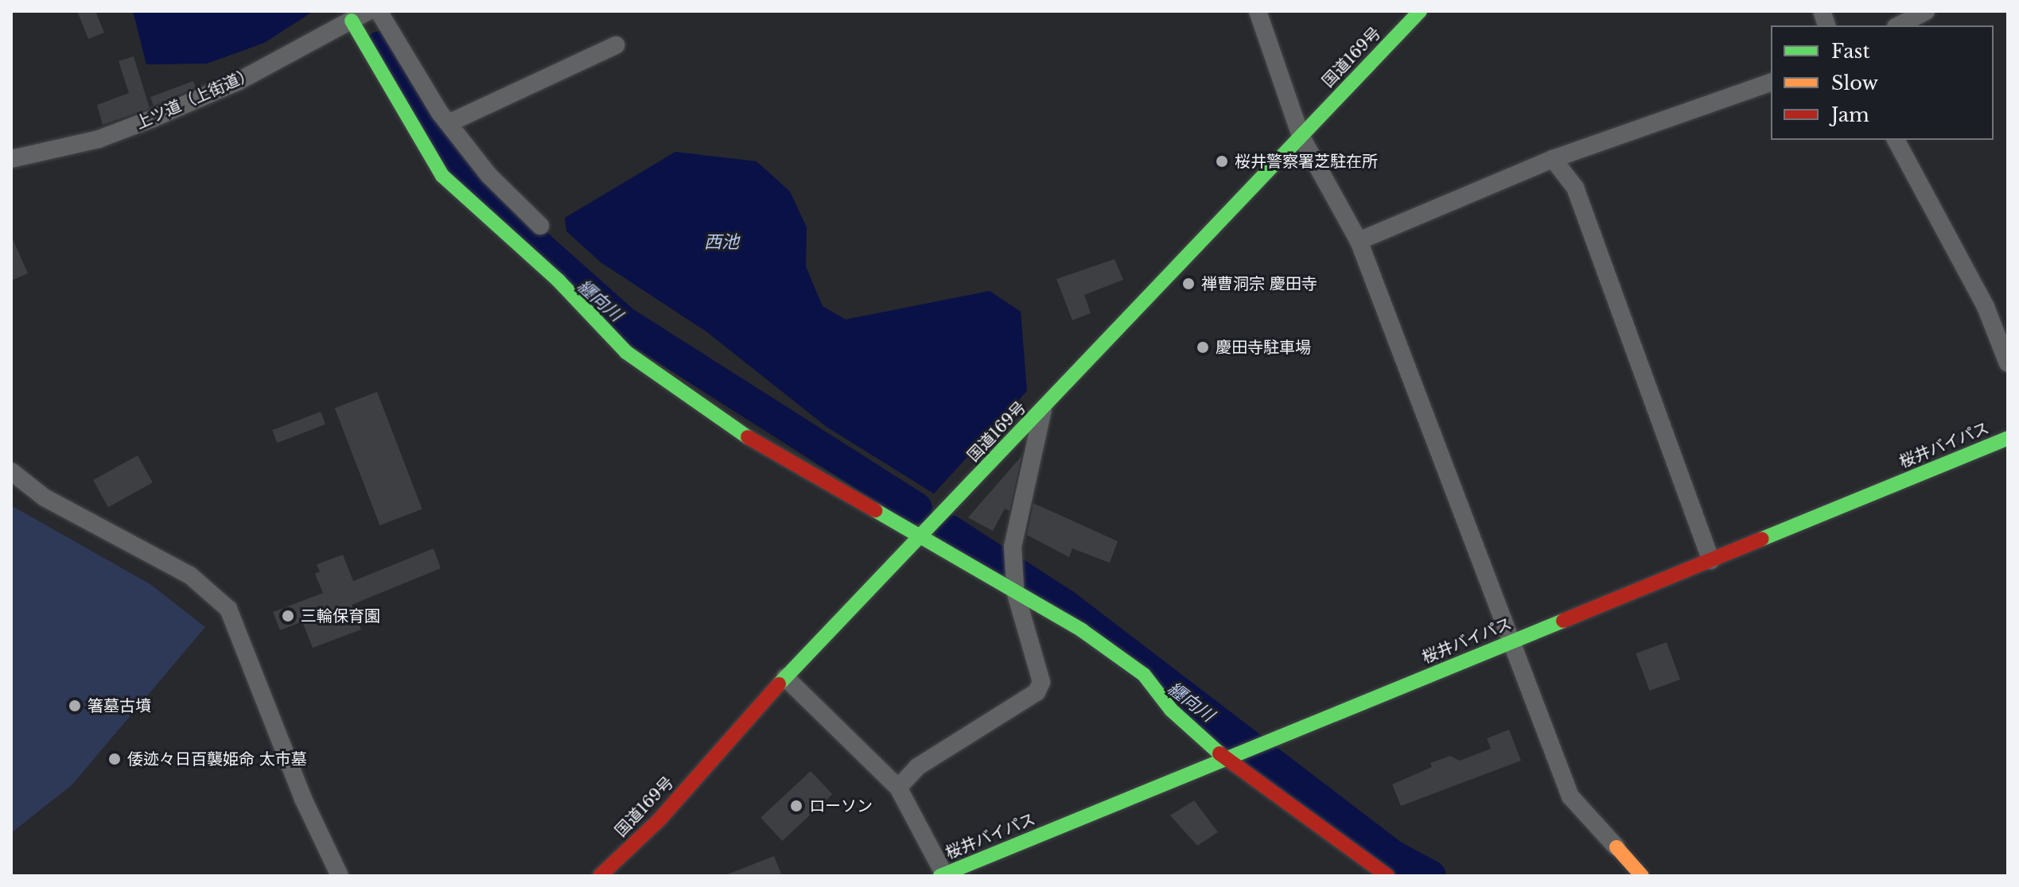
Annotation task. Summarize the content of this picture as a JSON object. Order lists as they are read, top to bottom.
{
  "streets": {
    "main road": ["国道169号", "桜井バイパス"],
    "street": ["上ツ道（上街道）"]
  },
  "water": ["西池", "纒向川"],
  "places": [
    "桜井警察署芝駐在所",
    "禅曹洞宗 慶田寺",
    "慶田寺駐車場",
    "三輪保育園",
    "箸墓古墳",
    "倭迹々日百襲姫命 太市墓",
    "ローソン"
  ],
  "legend": ["Fast", "Slow", "Jam"]
}
